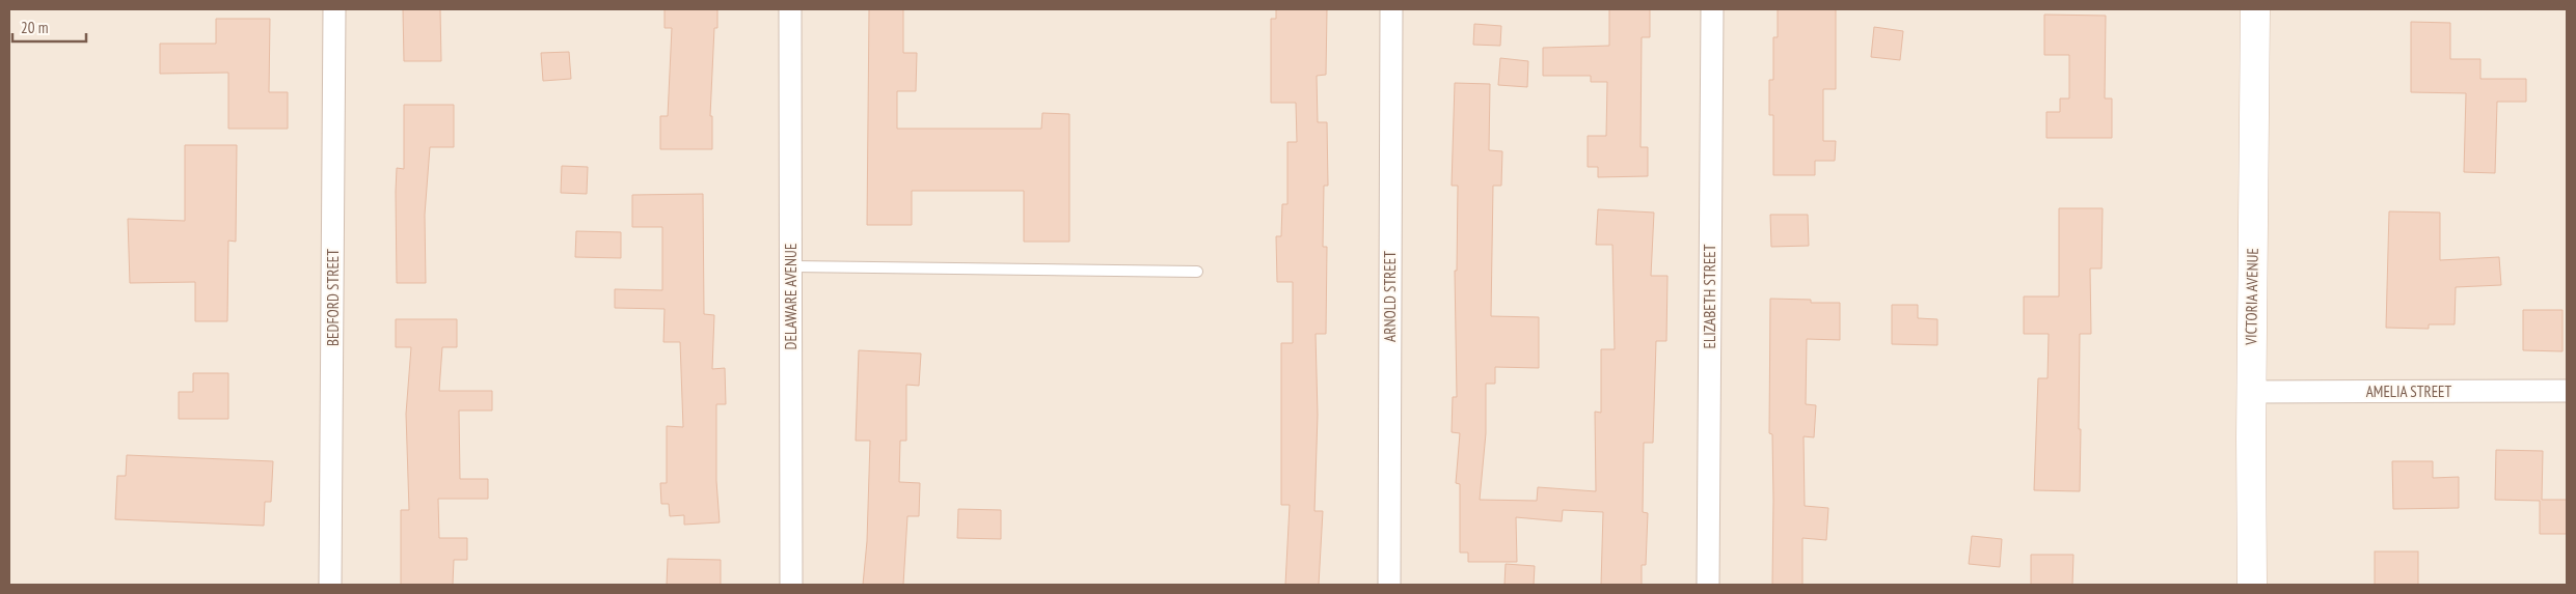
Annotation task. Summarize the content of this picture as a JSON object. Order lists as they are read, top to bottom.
{
  "streets": {
    "street": [
      "DELAWARE AVENUE",
      "ARNOLD STREET",
      "ELIZABETH STREET",
      "VICTORIA AVENUE",
      "BEDFORD STREET",
      "AMELIA STREET"
    ]
  },
  "crossings": [
    ["VICTORIA AVENUE", "AMELIA STREET"]
  ],
  "scale_bar": "20 m"
}
